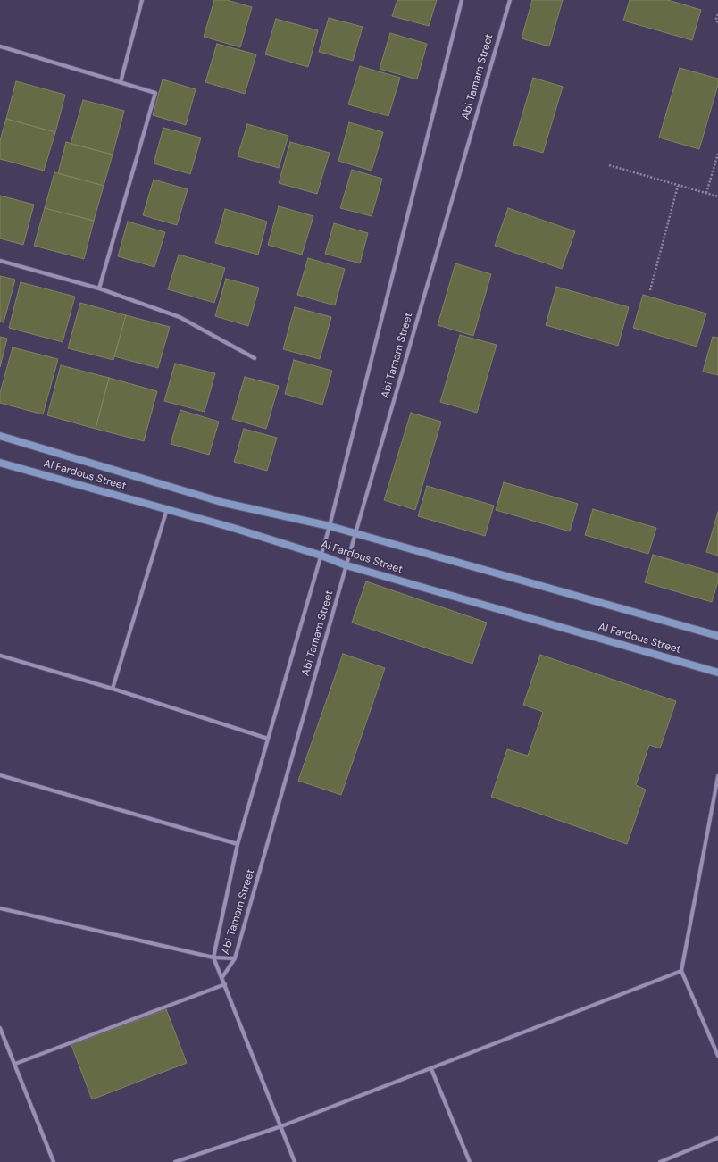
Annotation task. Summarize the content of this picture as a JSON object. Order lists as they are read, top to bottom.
{
  "streets": {
    "main road": ["Al Fardous Street"],
    "street": ["Abi Tamam Street"]
  },
  "crossings": [
    ["Abi Tamam Street", "Al Fardous Street"]
  ]
}
